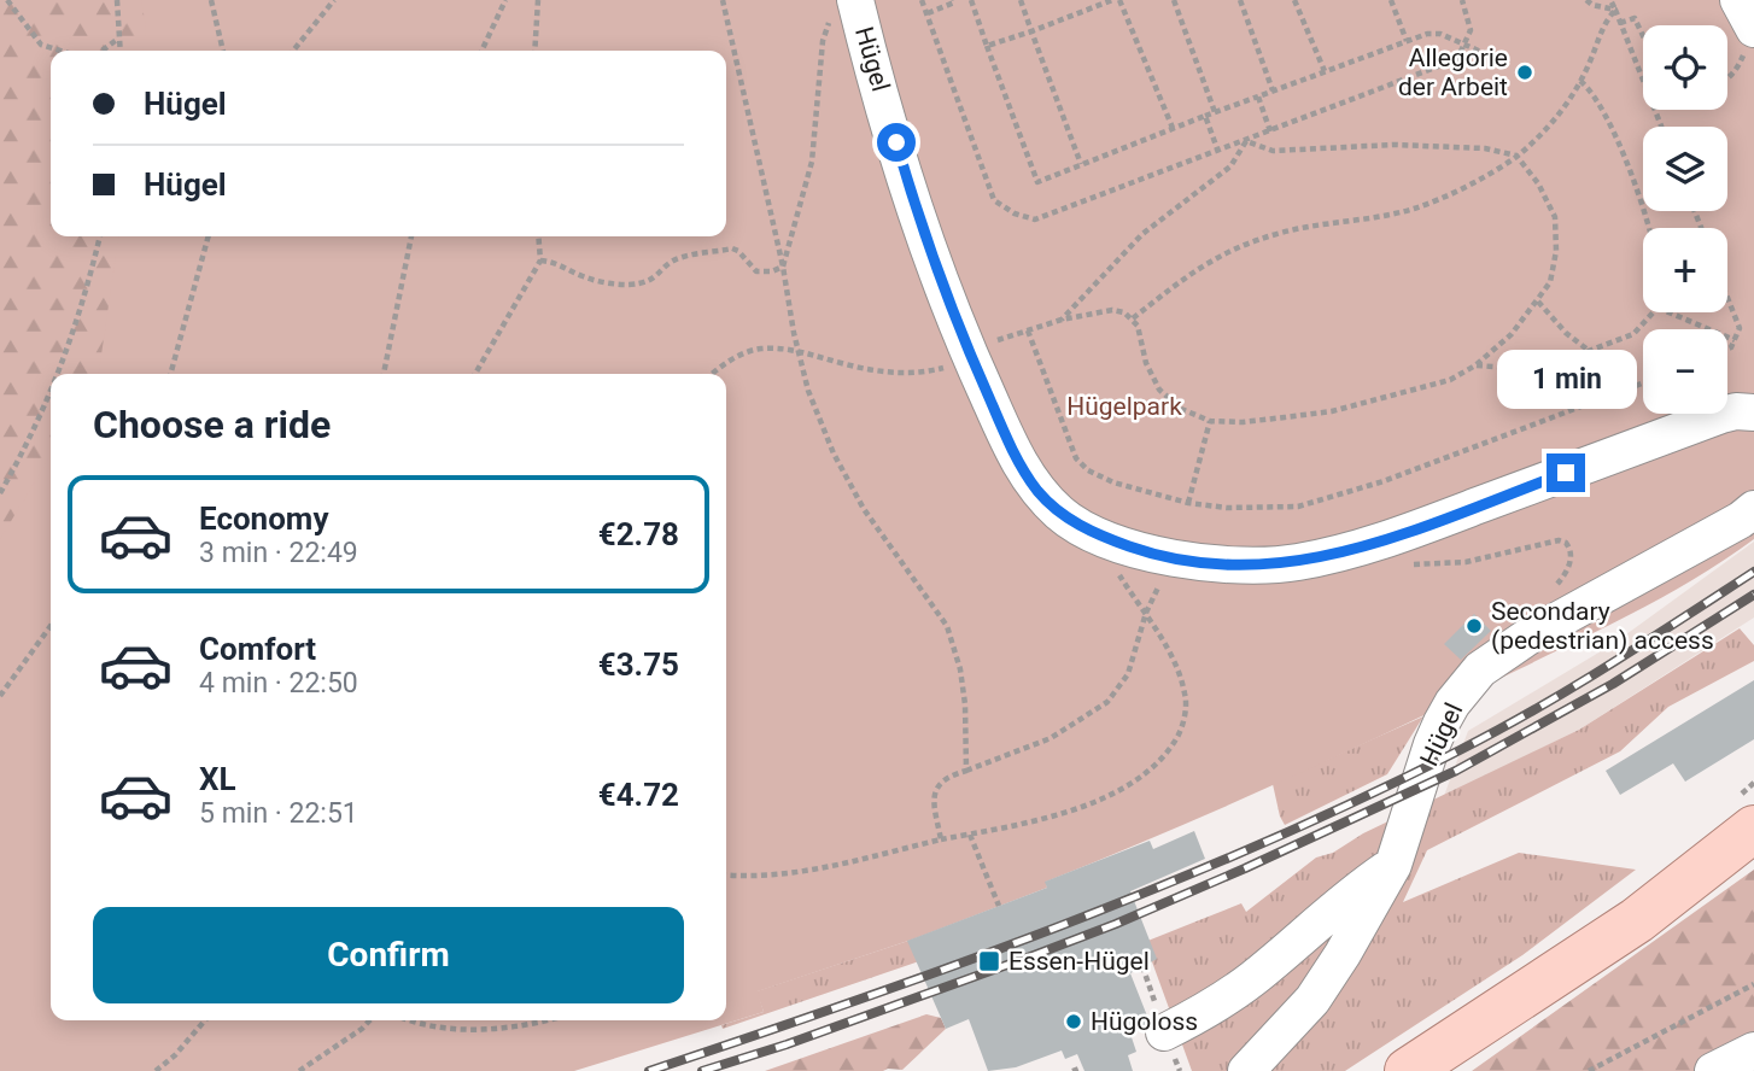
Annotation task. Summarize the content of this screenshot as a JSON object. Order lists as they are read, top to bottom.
{
  "streets": {
    "lane": ["Hügel"]
  },
  "parks": ["Hügelpark"],
  "places": {
    "other": ["Allegorie der Arbeit", "Secondary (pedestrian) access", "Hügoloss"],
    "transit": ["Essen-Hügel"]
  },
  "page": {
    "map_buttons": ["+", "−"],
    "banner": ["Hügel", "Hügel"],
    "bubble": "1 min",
    "heading": "Choose a ride",
    "list": [
      {
        "name": "Economy",
        "note": "3 min · 22:49",
        "value": "€2.78"
      },
      {
        "name": "Comfort",
        "note": "4 min · 22:50",
        "value": "€3.75"
      },
      {
        "name": "XL",
        "note": "5 min · 22:51",
        "value": "€4.72"
      }
    ],
    "buttons": "Confirm"
  }
}
